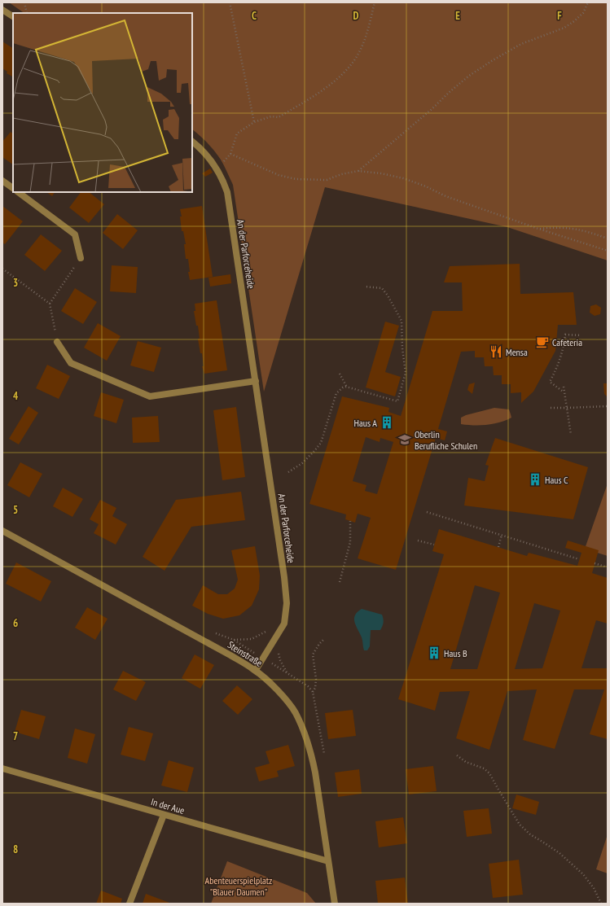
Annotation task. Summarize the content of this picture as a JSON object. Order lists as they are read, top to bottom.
{
  "streets": {
    "street": ["An der Parforceheide", "Steinstraße", "In der Aue"]
  },
  "crossings": [
    ["An der Parforceheide", "Steinstraße"],
    ["Steinstraße", "In der Aue"]
  ],
  "parks": ["Abenteuerspielplatz \"Blauer Daumen\""],
  "places": {
    "cafe": ["Cafeteria"],
    "restaurant": ["Mensa"],
    "building": ["Haus A", "Haus C", "Haus B"],
    "school or university": ["Oberlin Berufliche Schulen"]
  },
  "grid": {
    "columns": [
      "C",
      "D",
      "E",
      "F"
    ],
    "rows": [
      "3",
      "4",
      "5",
      "6",
      "7",
      "8"
    ]
  }
}
